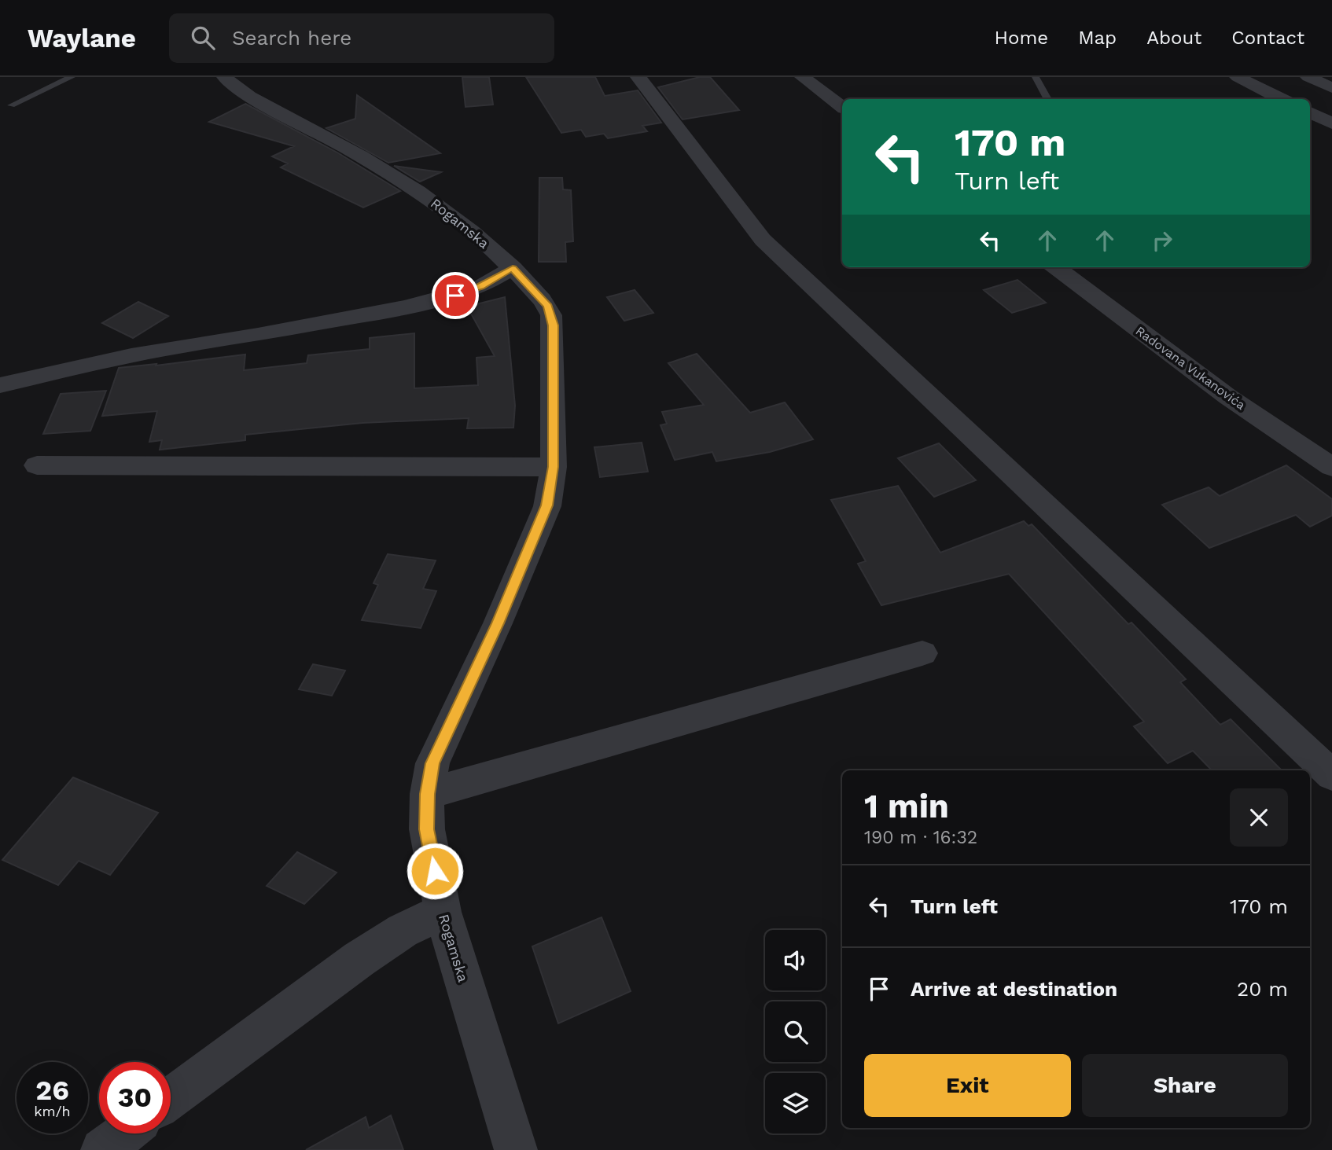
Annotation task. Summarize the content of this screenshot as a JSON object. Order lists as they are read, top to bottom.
{
  "streets": {
    "street": ["Rogamska", "Radovana Vukanovića"]
  },
  "page": {
    "header": "Waylane",
    "search": "Search here",
    "nav": [
      "Home",
      "Map",
      "About",
      "Contact"
    ],
    "turn": ["170 m", "Turn left"],
    "heading": ["1 min", "190 m · 16:32"],
    "list": [
      {
        "name": "Turn left",
        "value": "170 m"
      },
      {
        "name": "Arrive at destination",
        "value": "20 m"
      }
    ],
    "buttons": ["Exit", "Share"],
    "speed": "26 km/h",
    "limit": "30"
  }
}
